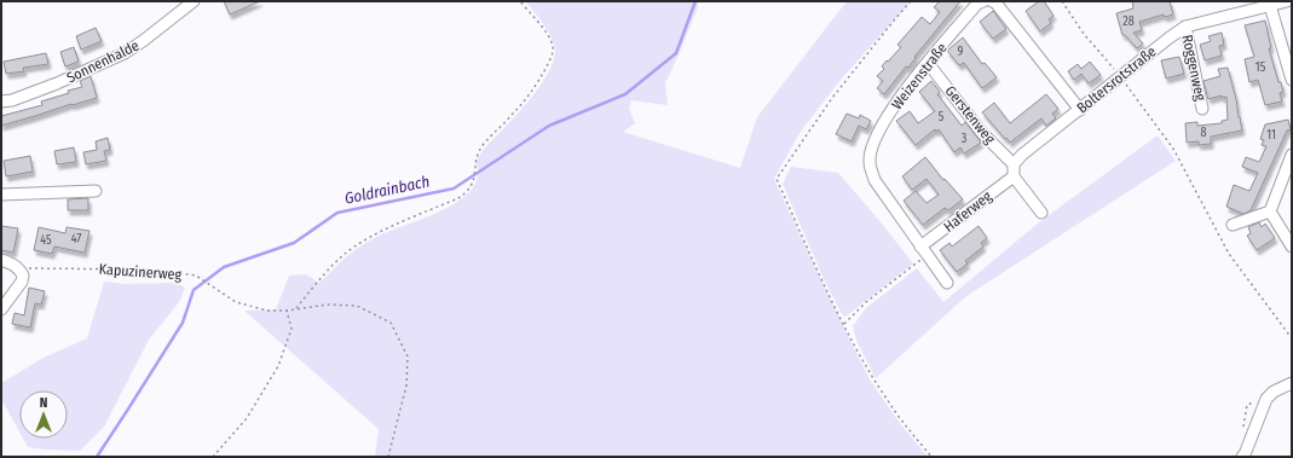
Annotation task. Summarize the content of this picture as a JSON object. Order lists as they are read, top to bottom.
{
  "streets": {
    "street": [
      "Sonnenhalde",
      "Roggenweg",
      "Weizenstraße",
      "Boltersrotstraße",
      "Gerstenweg",
      "Haferweg"
    ],
    "path": ["Kapuzinerweg"]
  },
  "crossings": [
    ["Roggenweg", "Boltersrotstraße"],
    ["Weizenstraße", "Gerstenweg"],
    ["Weizenstraße", "Haferweg"],
    ["Boltersrotstraße", "Gerstenweg"],
    ["Boltersrotstraße", "Haferweg"],
    ["Gerstenweg", "Haferweg"]
  ],
  "water": ["Goldrainbach"],
  "house_numbers": [
    "28",
    "9",
    "15",
    "5",
    "8",
    "11",
    "3",
    "47",
    "45"
  ],
  "north": "top"
}
